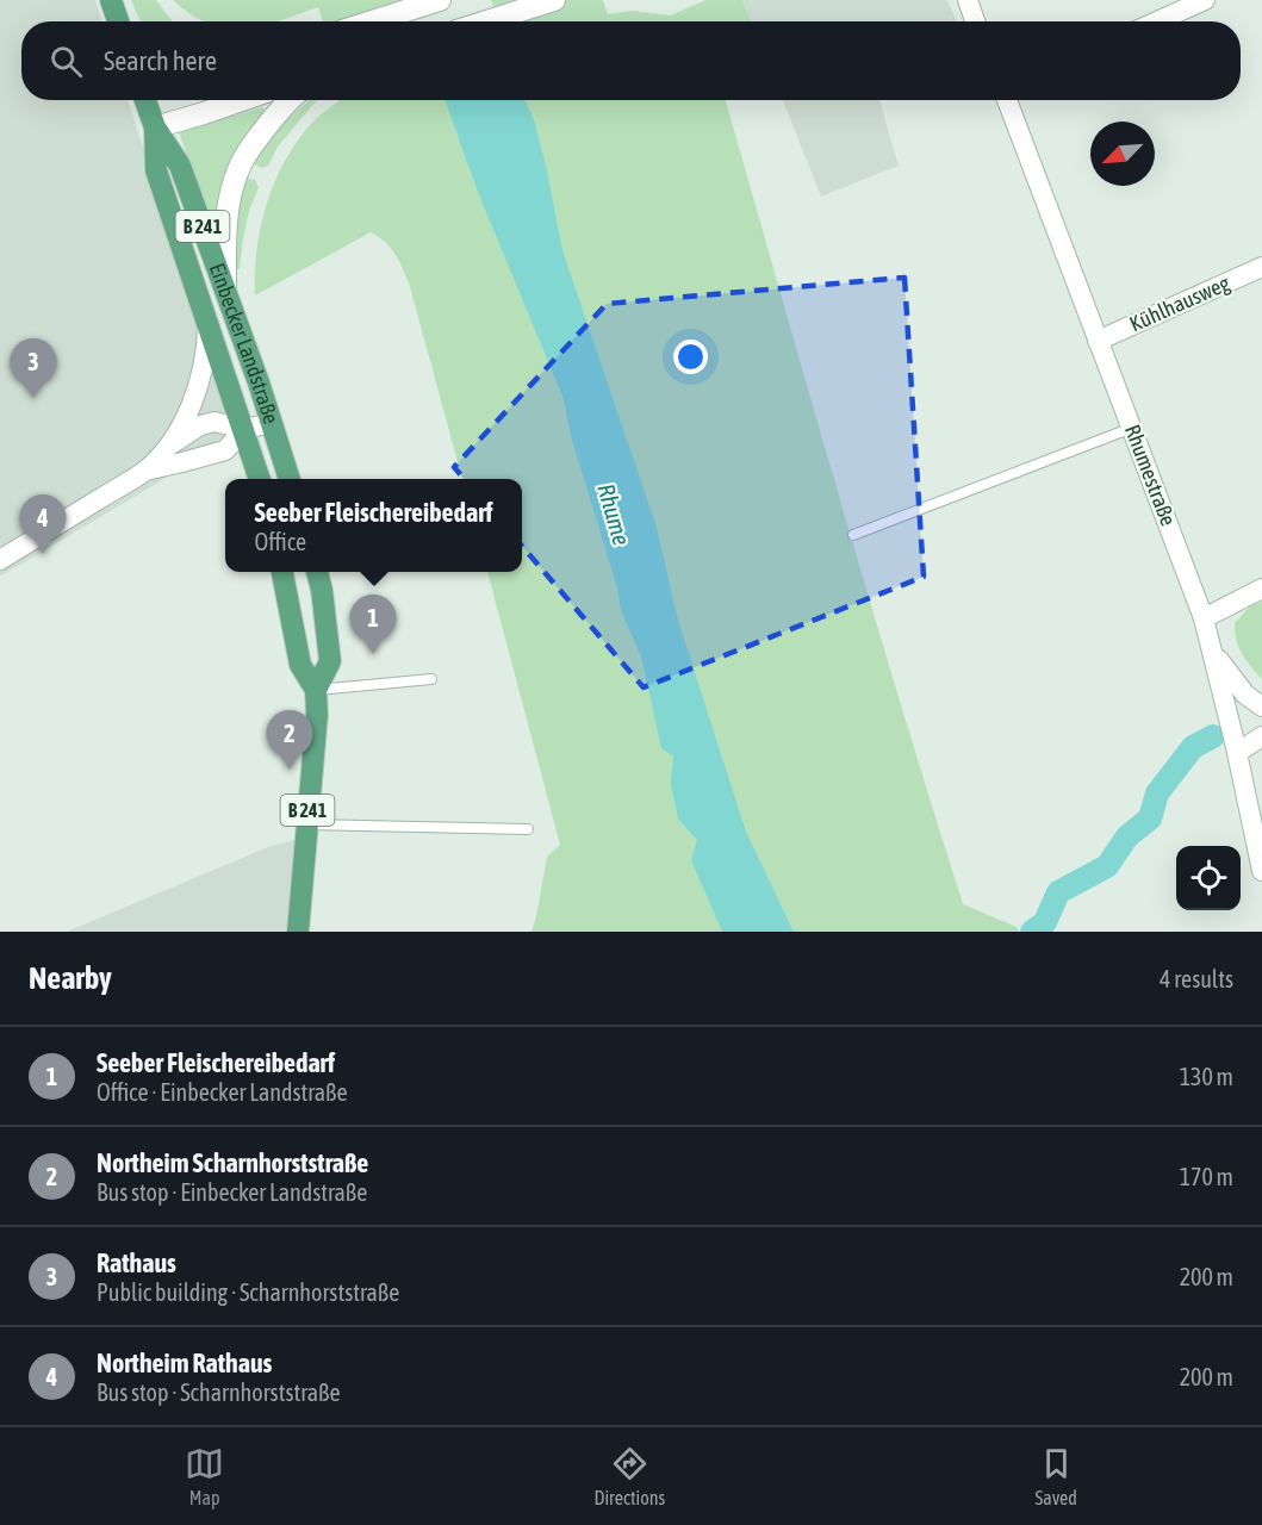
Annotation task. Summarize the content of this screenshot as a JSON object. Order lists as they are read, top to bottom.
{
  "streets": {
    "main road": ["B 241", "Einbecker Landstraße"],
    "street": ["Kühlhausweg", "Rhumestraße"]
  },
  "crossings": [
    ["Kühlhausweg", "Rhumestraße"]
  ],
  "water": ["Rhume"],
  "north": "bottom left",
  "page": {
    "search": "Search here",
    "pins": [
      "3",
      "4",
      "1",
      "2"
    ],
    "popup": ["Seeber Fleischereibedarf", "Office"],
    "heading": ["Nearby", "4 results"],
    "list": [
      {
        "mark": "1",
        "name": "Seeber Fleischereibedarf",
        "note": "Office · Einbecker Landstraße",
        "value": "130 m"
      },
      {
        "mark": "2",
        "name": "Northeim Scharnhorststraße",
        "note": "Bus stop · Einbecker Landstraße",
        "value": "170 m"
      },
      {
        "mark": "3",
        "name": "Rathaus",
        "note": "Public building · Scharnhorststraße",
        "value": "200 m"
      },
      {
        "mark": "4",
        "name": "Northeim Rathaus",
        "note": "Bus stop · Scharnhorststraße",
        "value": "200 m"
      }
    ],
    "nav": ["Map", "Directions", "Saved"]
  }
}
